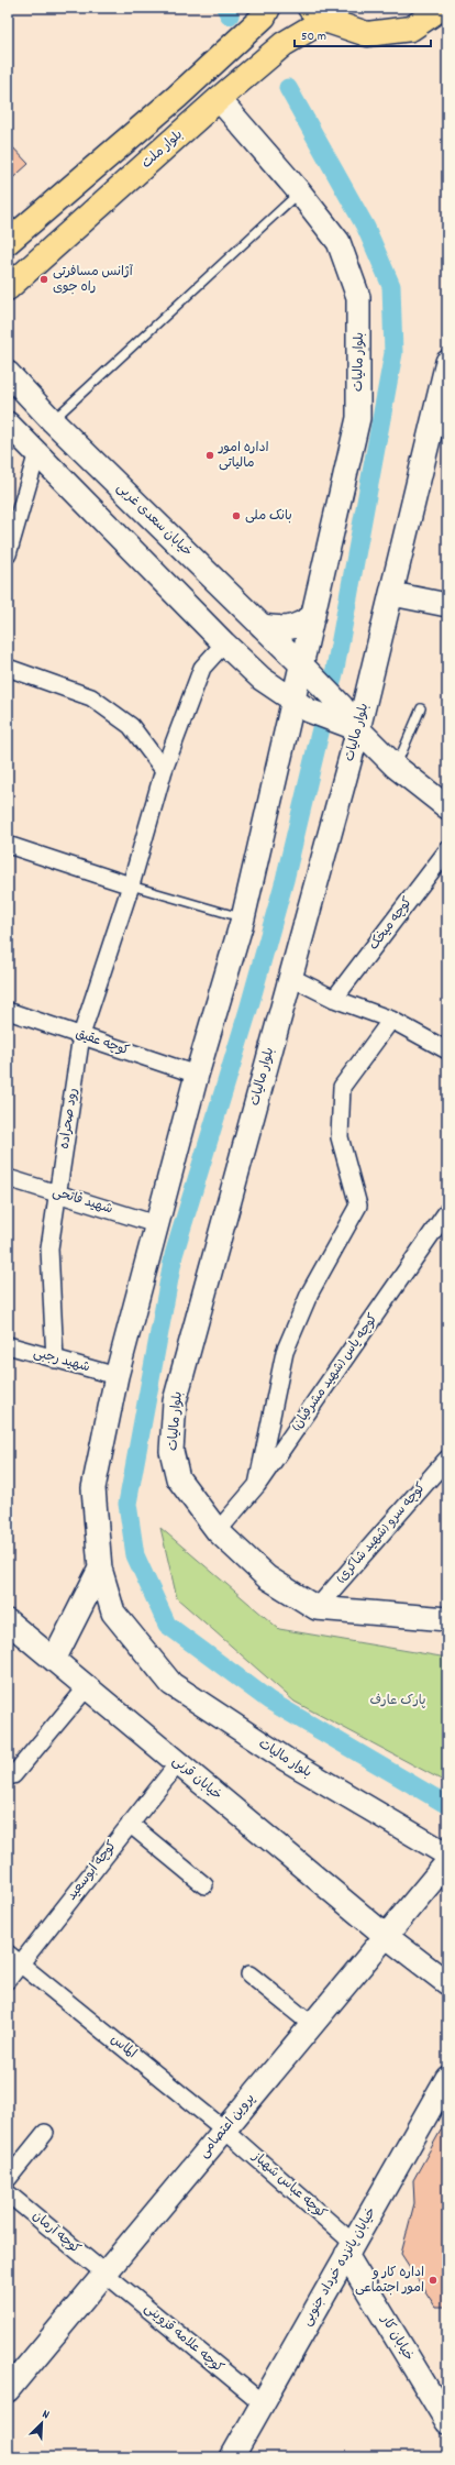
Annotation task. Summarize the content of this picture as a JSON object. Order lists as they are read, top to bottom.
{
  "streets": {
    "main road": ["بلوار ملت"],
    "street": [
      "بلوار مالیات",
      "خیابان سعدی غربی",
      "کوچه میخک",
      "کوچه عقیق",
      "رود صحراده",
      "شهید فاتحی",
      "شهید رجبی",
      "کوچه یاس (شهید مشرفیان)",
      "کوچه سرو (شهید شاکری)",
      "خیابان قرنی",
      "کوچه ابوسعید",
      "الماس",
      "پروین اعتصامی",
      "کوچه عباس شهباز",
      "کوچه آرمان",
      "خیابان پانزده خرداد جنوبی",
      "کوچه علامه قزوینی",
      "خیابان کار"
    ]
  },
  "crossings": [
    ["بلوار ملت", "بلوار مالیات"],
    ["بلوار مالیات", "خیابان سعدی غربی"],
    ["بلوار مالیات", "کوچه عقیق"],
    ["بلوار مالیات", "شهید فاتحی"],
    ["بلوار مالیات", "شهید رجبی"],
    ["بلوار مالیات", "کوچه یاس (شهید مشرفیان)"],
    ["بلوار مالیات", "کوچه سرو (شهید شاکری)"],
    ["کوچه عقیق", "رود صحراده"],
    ["رود صحراده", "شهید فاتحی"],
    ["رود صحراده", "شهید رجبی"],
    ["خیابان قرنی", "کوچه ابوسعید"],
    ["خیابان قرنی", "پروین اعتصامی"],
    ["کوچه ابوسعید", "الماس"],
    ["الماس", "پروین اعتصامی"],
    ["الماس", "کوچه عباس شهباز"],
    ["پروین اعتصامی", "کوچه عباس شهباز"],
    ["پروین اعتصامی", "کوچه آرمان"],
    ["پروین اعتصامی", "کوچه علامه قزوینی"],
    ["کوچه عباس شهباز", "خیابان پانزده خرداد جنوبی"],
    ["کوچه عباس شهباز", "خیابان کار"],
    ["کوچه آرمان", "کوچه علامه قزوینی"],
    ["خیابان پانزده خرداد جنوبی", "کوچه علامه قزوینی"],
    ["خیابان پانزده خرداد جنوبی", "خیابان کار"]
  ],
  "parks": ["پارک عارف"],
  "places": [
    "آژانس مسافرتی راه جوی",
    "اداره امور مالیاتی",
    "بانک ملی",
    "اداره کار و امور اجتماعی"
  ],
  "scale_bar": "50 m",
  "north": "top right"
}
